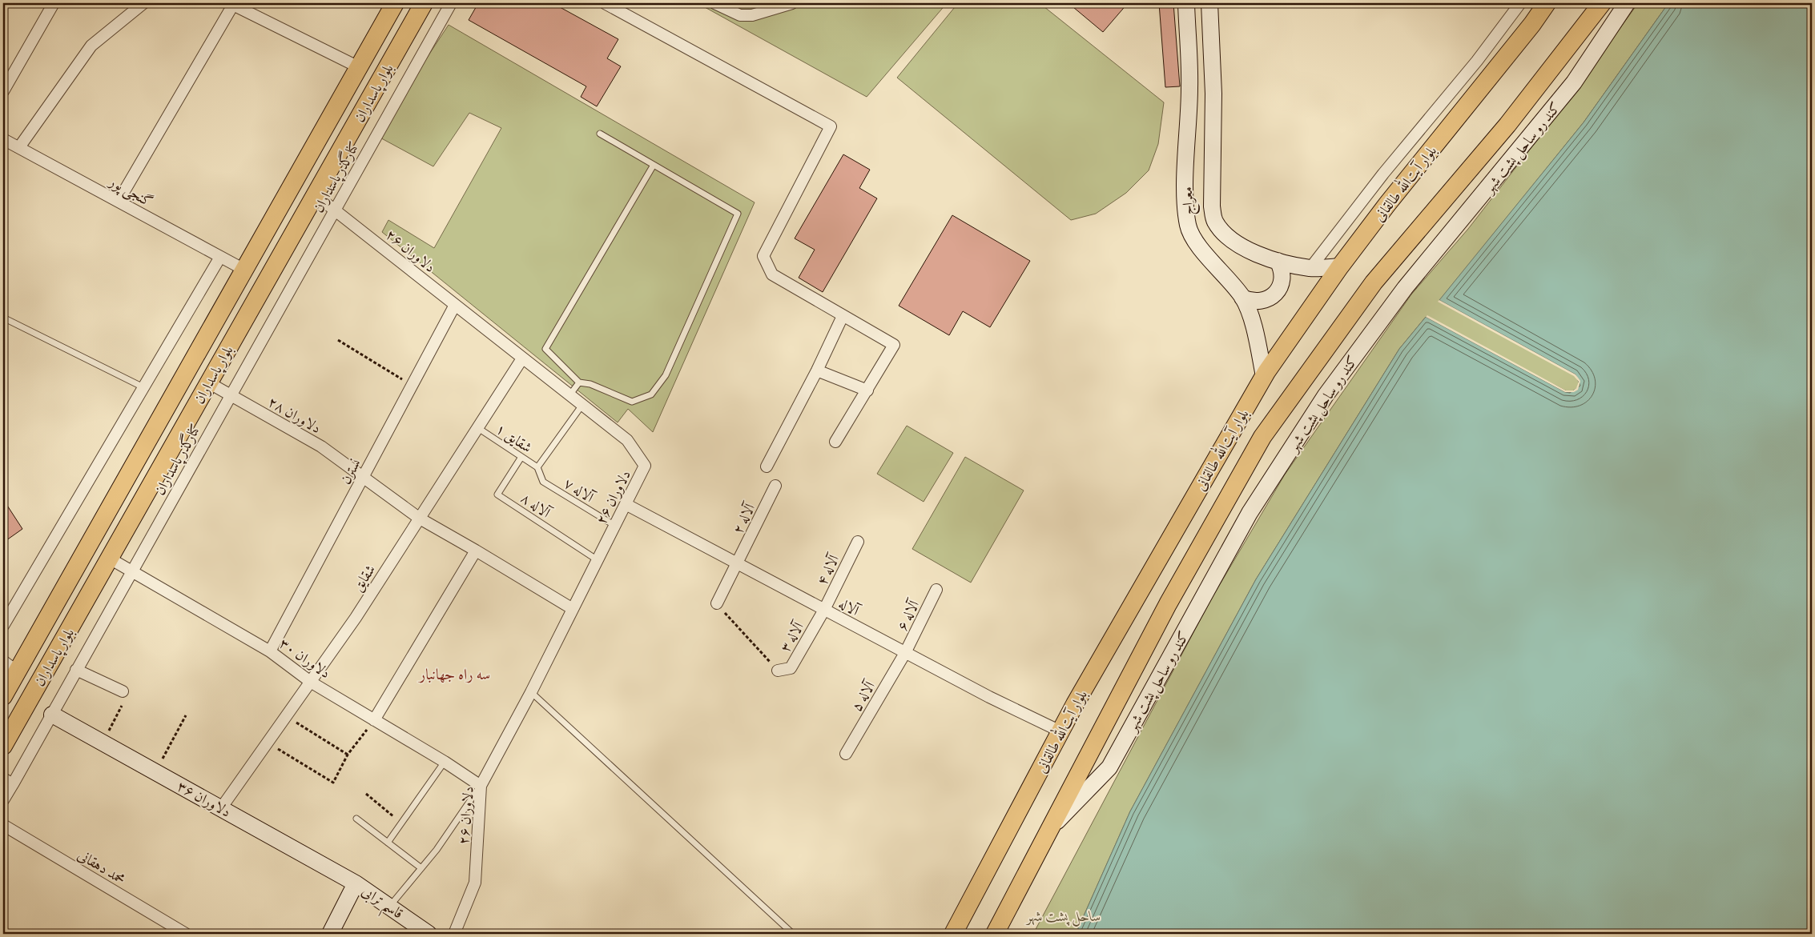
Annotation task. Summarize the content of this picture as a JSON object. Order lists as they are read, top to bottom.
{
  "streets": {
    "main road": ["بلوار پاسداران", "بلوار آیت‌الله طالقانی"],
    "street": [
      "کند رو ساحل پشت شهر",
      "کنارگذر پاسداران",
      "گنجی پور",
      "معراج",
      "دلاوران ۲۶",
      "دلاوران ۲۸",
      "نسترن",
      "آلاله ۲",
      "آلاله ۴",
      "شقایق",
      "آلاله",
      "آلاله ۶",
      "آلاله ۳",
      "دلاوران ۳۰",
      "آلاله ۵",
      "دلاوران ۳۶",
      "محمد دهقانی",
      "قاسم ترابی"
    ],
    "lane": ["شقایق ۱", "آلاله ۷", "آلاله ۸"]
  },
  "crossings": [
    ["بلوار پاسداران", "گنجی پور"],
    ["بلوار پاسداران", "دلاوران ۲۶"],
    ["بلوار پاسداران", "دلاوران ۲۸"],
    ["بلوار پاسداران", "دلاوران ۳۰"],
    ["کنارگذر پاسداران", "دلاوران ۲۶"],
    ["کنارگذر پاسداران", "دلاوران ۲۸"],
    ["کنارگذر پاسداران", "دلاوران ۳۰"],
    ["کنارگذر پاسداران", "دلاوران ۳۶"],
    ["بلوار آیت‌الله طالقانی", "معراج"],
    ["بلوار آیت‌الله طالقانی", "آلاله"],
    ["دلاوران ۲۶", "دلاوران ۲۸"],
    ["دلاوران ۲۶", "نسترن"],
    ["دلاوران ۲۶", "آلاله ۷"],
    ["دلاوران ۲۶", "آلاله ۸"],
    ["دلاوران ۲۶", "شقایق"],
    ["دلاوران ۲۶", "آلاله"],
    ["دلاوران ۲۶", "دلاوران ۳۰"],
    ["دلاوران ۲۸", "نسترن"],
    ["دلاوران ۲۸", "شقایق"],
    ["شقایق ۱", "آلاله ۷"],
    ["شقایق ۱", "آلاله ۸"],
    ["شقایق ۱", "شقایق"],
    ["نسترن", "دلاوران ۳۰"],
    ["آلاله ۲", "آلاله"],
    ["آلاله ۴", "آلاله"],
    ["آلاله ۴", "آلاله ۳"],
    ["شقایق", "دلاوران ۳۰"],
    ["شقایق", "دلاوران ۳۶"],
    ["آلاله", "آلاله ۶"],
    ["آلاله", "آلاله ۳"],
    ["آلاله", "آلاله ۵"],
    ["آلاله ۶", "آلاله ۵"],
    ["دلاوران ۳۶", "قاسم ترابی"]
  ],
  "districts": ["سه راه جهانبار"],
  "parks": ["ساحل پشت شهر"]
}
